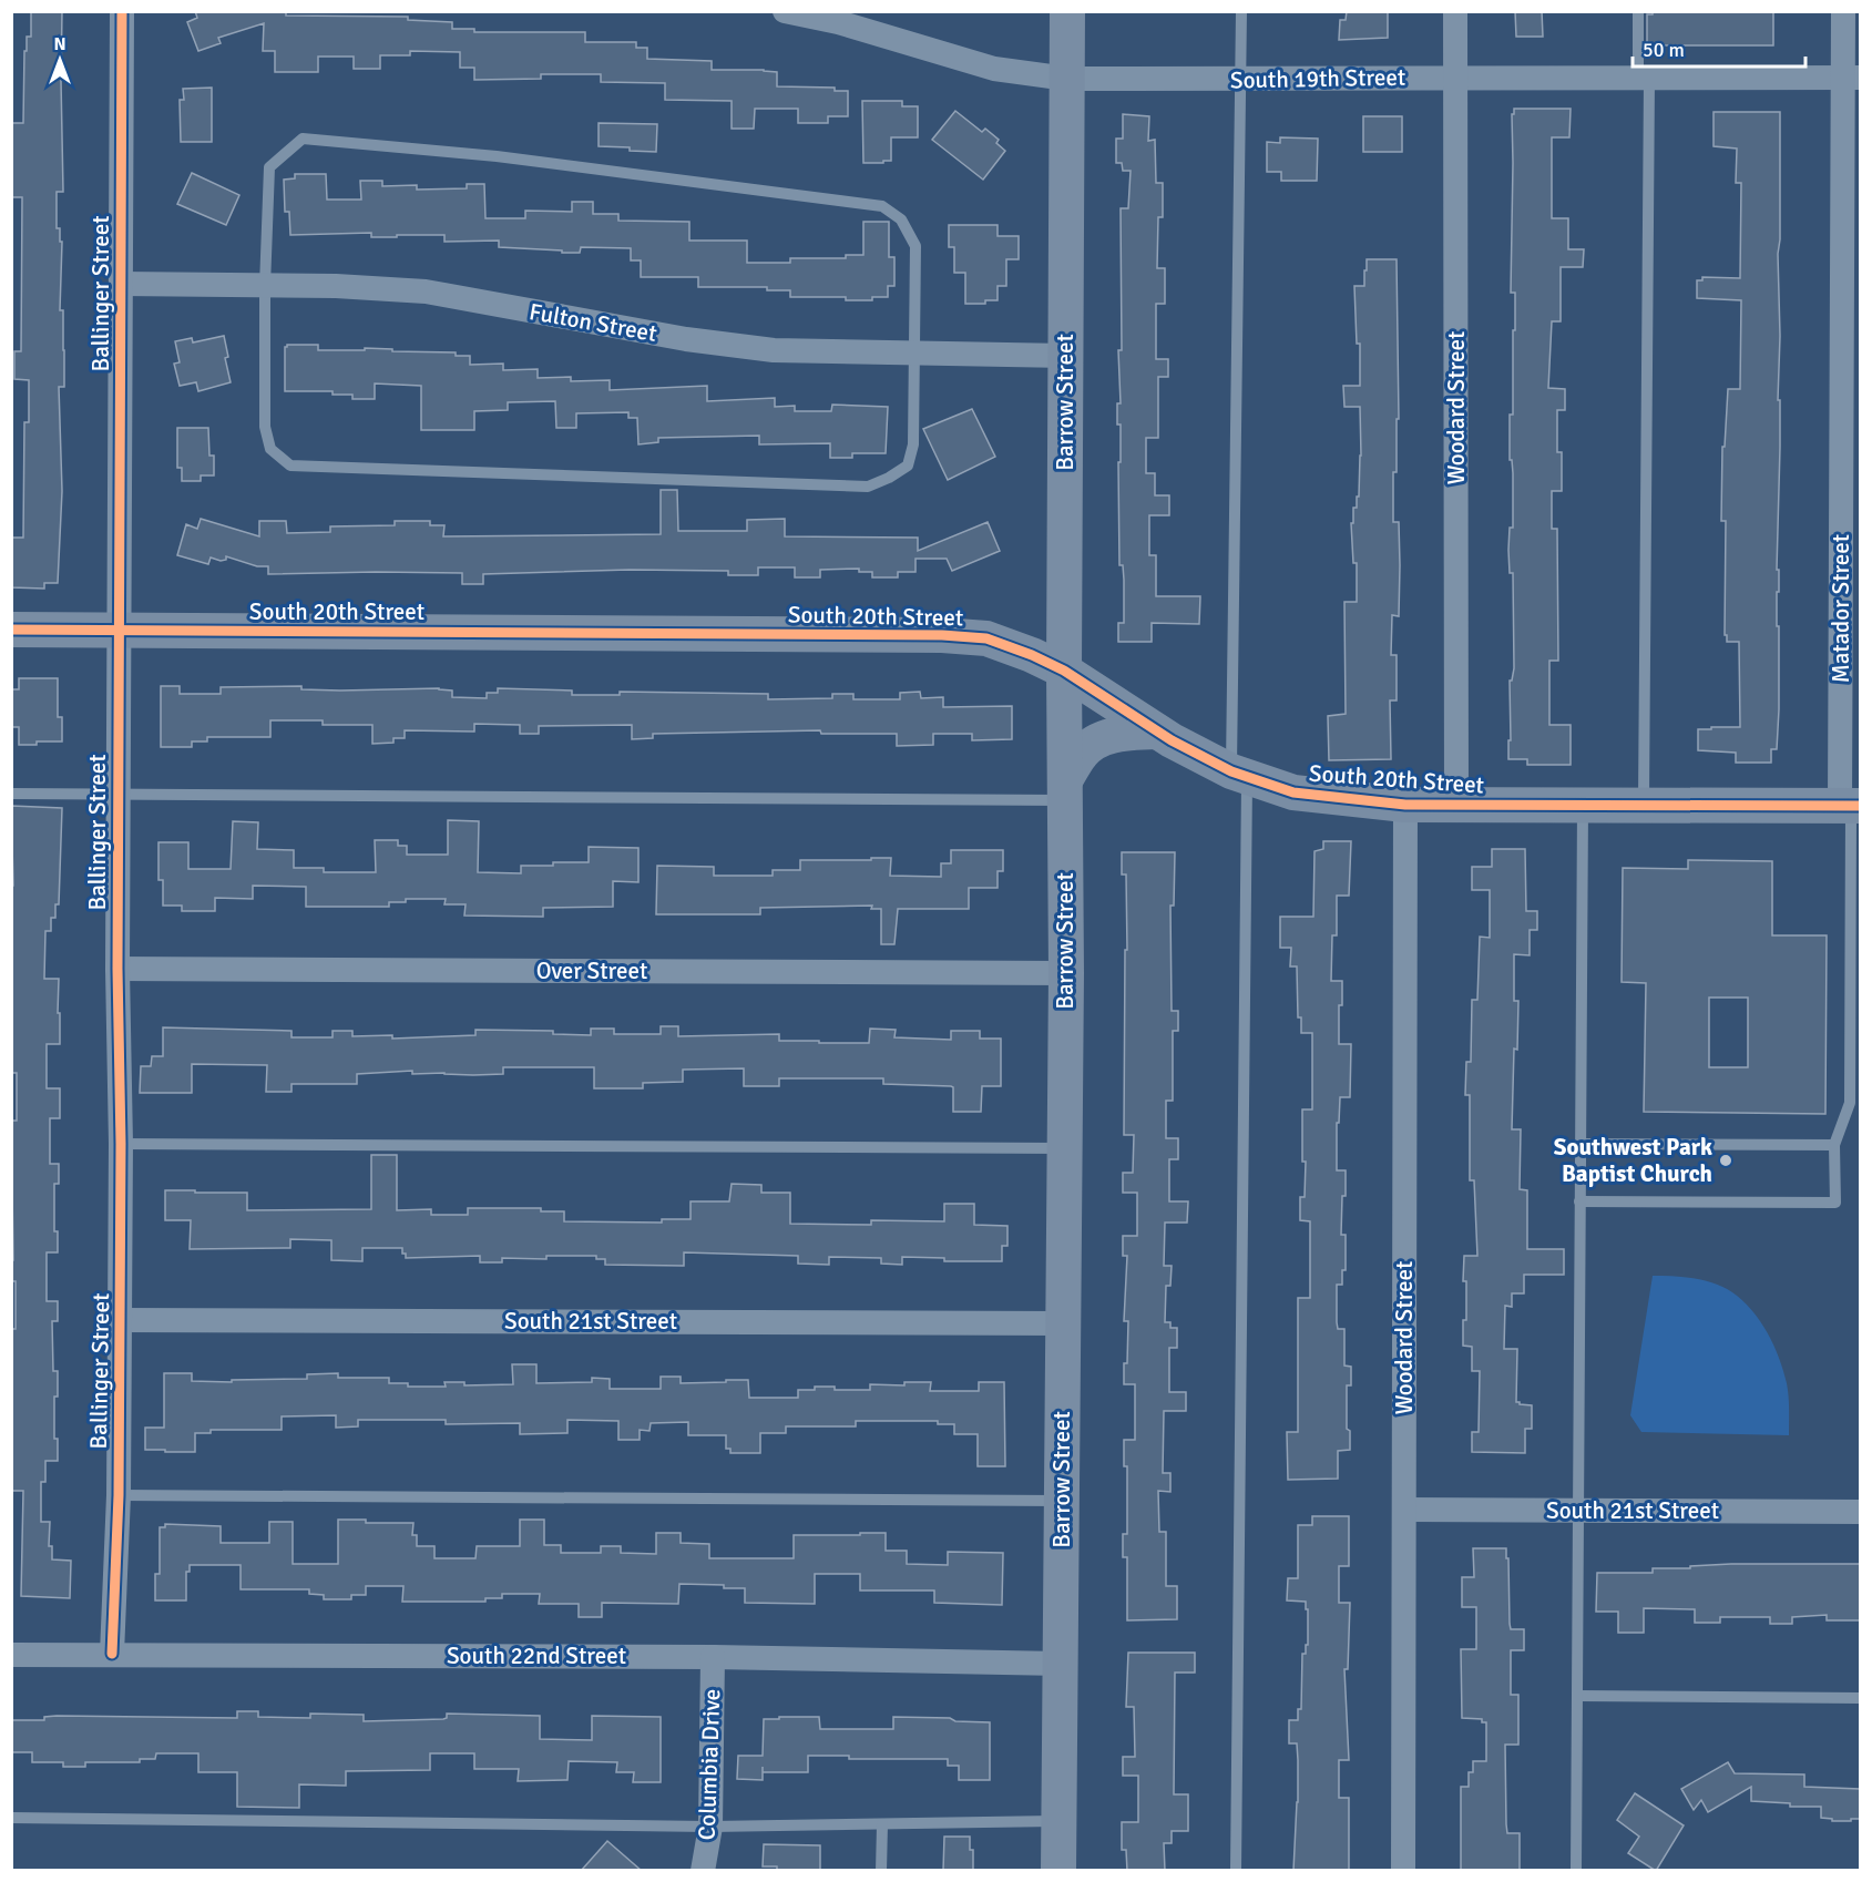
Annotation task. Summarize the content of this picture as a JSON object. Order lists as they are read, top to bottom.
{
  "streets": {
    "main road": ["Barrow Street", "South 20th Street"],
    "street": [
      "South 19th Street",
      "Ballinger Street",
      "Fulton Street",
      "Woodard Street",
      "Matador Street",
      "Over Street",
      "South 21st Street",
      "South 22nd Street",
      "Columbia Drive"
    ]
  },
  "crossings": [
    ["South 19th Street", "Barrow Street"],
    ["South 19th Street", "Woodard Street"],
    ["South 19th Street", "Matador Street"],
    ["Ballinger Street", "Fulton Street"],
    ["Ballinger Street", "South 20th Street"],
    ["Ballinger Street", "Over Street"],
    ["Ballinger Street", "South 21st Street"],
    ["Ballinger Street", "South 22nd Street"],
    ["Fulton Street", "Barrow Street"],
    ["Barrow Street", "South 20th Street"],
    ["Barrow Street", "Over Street"],
    ["Barrow Street", "South 21st Street"],
    ["Barrow Street", "South 22nd Street"],
    ["Woodard Street", "South 20th Street"],
    ["Woodard Street", "South 21st Street"],
    ["Matador Street", "South 20th Street"],
    ["South 22nd Street", "Columbia Drive"]
  ],
  "places": ["Southwest Park Baptist Church"],
  "scale_bar": "50 m",
  "north": "top"
}
